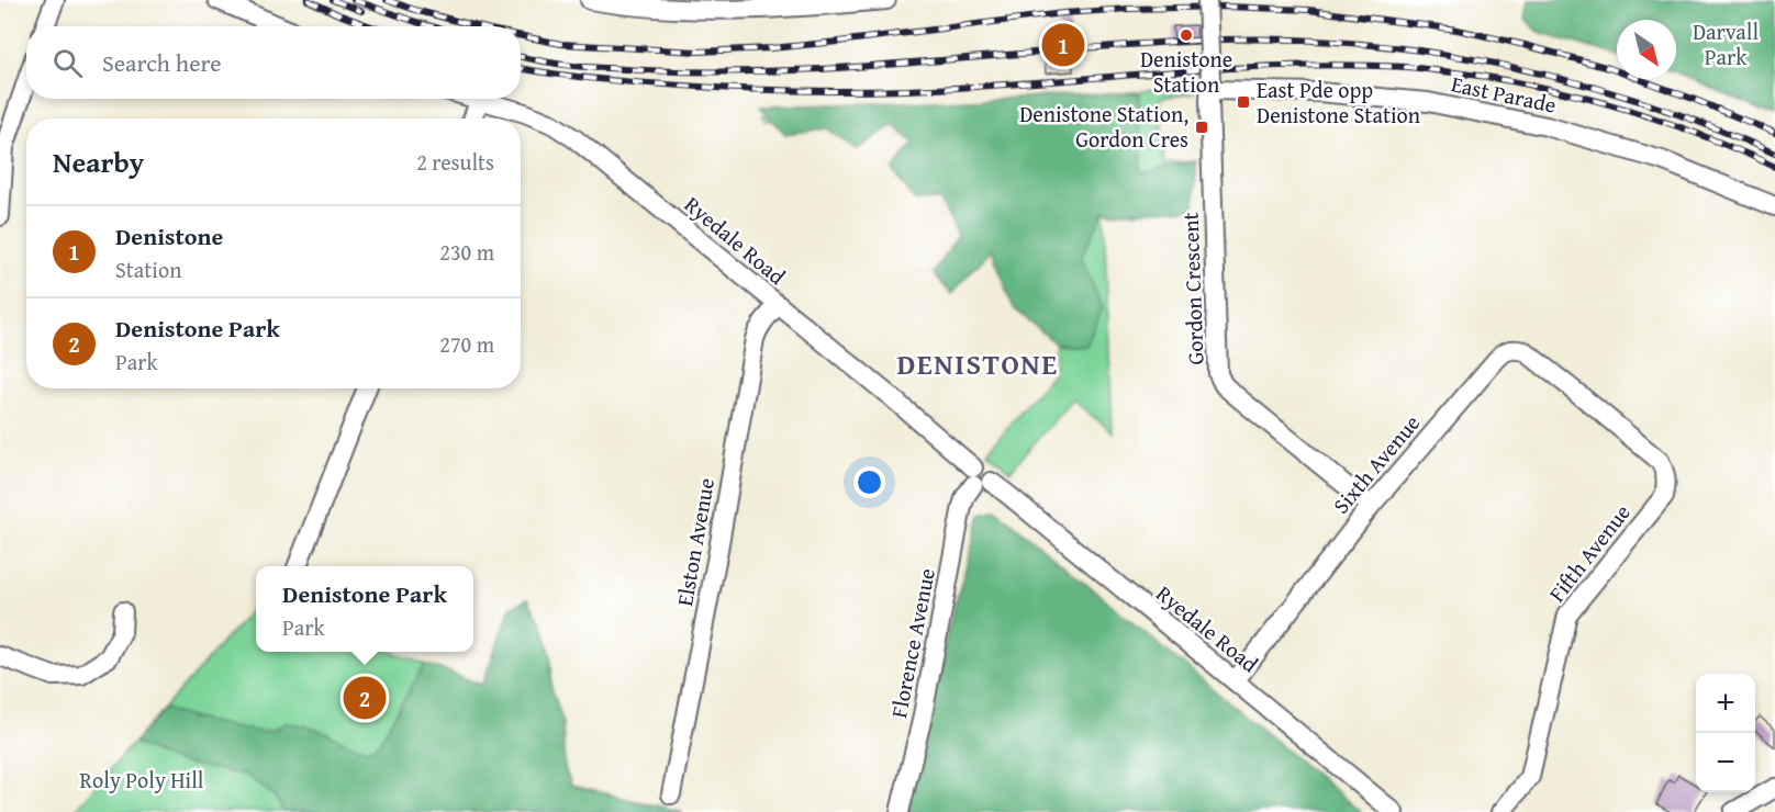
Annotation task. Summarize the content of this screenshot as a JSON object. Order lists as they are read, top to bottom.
{
  "streets": {
    "street": [
      "East Parade",
      "Ryedale Road",
      "Gordon Crescent",
      "Sixth Avenue",
      "Elston Avenue",
      "Fifth Avenue",
      "Florence Avenue"
    ]
  },
  "crossings": [
    ["East Parade", "Gordon Crescent"],
    ["Ryedale Road", "Sixth Avenue"],
    ["Ryedale Road", "Elston Avenue"],
    ["Ryedale Road", "Florence Avenue"],
    ["Gordon Crescent", "Sixth Avenue"],
    ["Sixth Avenue", "Fifth Avenue"]
  ],
  "districts": ["DENISTONE"],
  "parks": ["Darvall Park", "Roly Poly Hill"],
  "places": {
    "other": ["Denistone Station"],
    "transit": ["East Pde opp Denistone Station", "Denistone Station, Gordon Cres"]
  },
  "north": "bottom right",
  "page": {
    "pins": ["1", "2"],
    "search": "Search here",
    "heading": ["Nearby", "2 results"],
    "list": [
      {
        "mark": "1",
        "name": "Denistone",
        "note": "Station",
        "value": "230 m"
      },
      {
        "mark": "2",
        "name": "Denistone Park",
        "note": "Park",
        "value": "270 m"
      }
    ],
    "popup": ["Denistone Park", "Park"],
    "map_buttons": ["+", "−"]
  }
}
